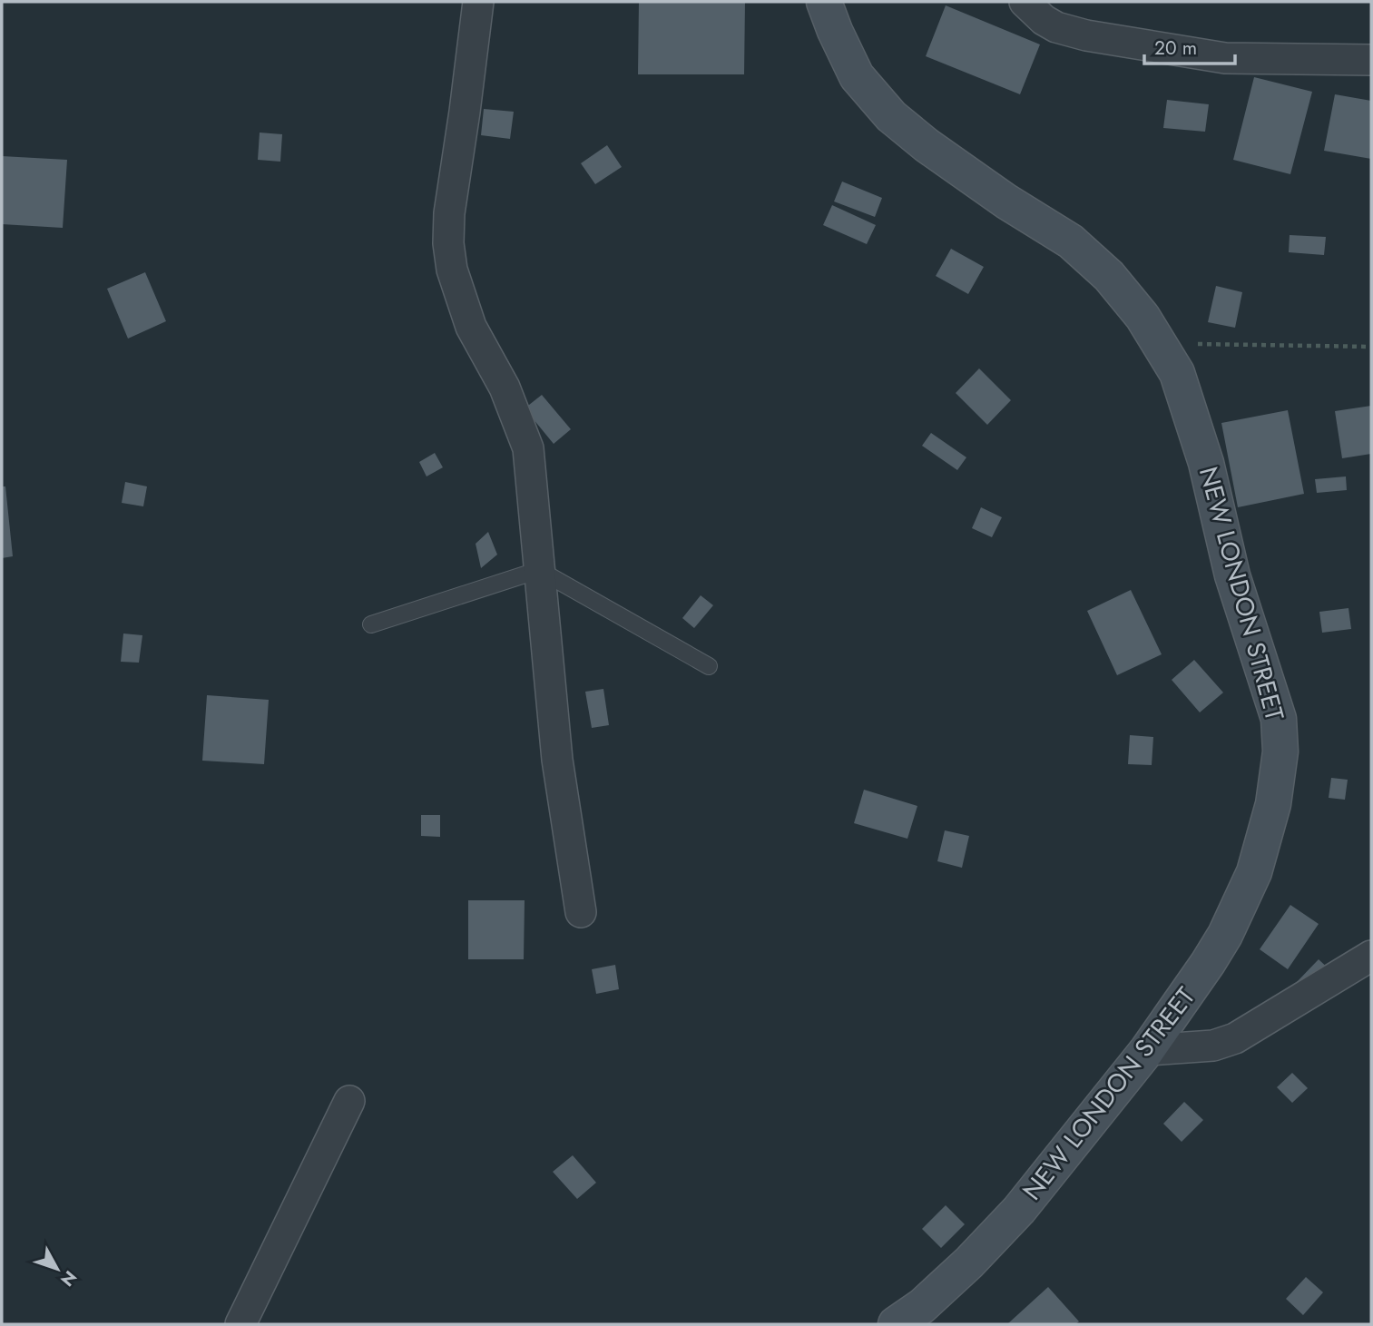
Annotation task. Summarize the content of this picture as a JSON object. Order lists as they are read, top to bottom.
{
  "streets": {
    "street": ["NEW LONDON STREET"]
  },
  "scale_bar": "20 m",
  "north": "bottom right"
}
